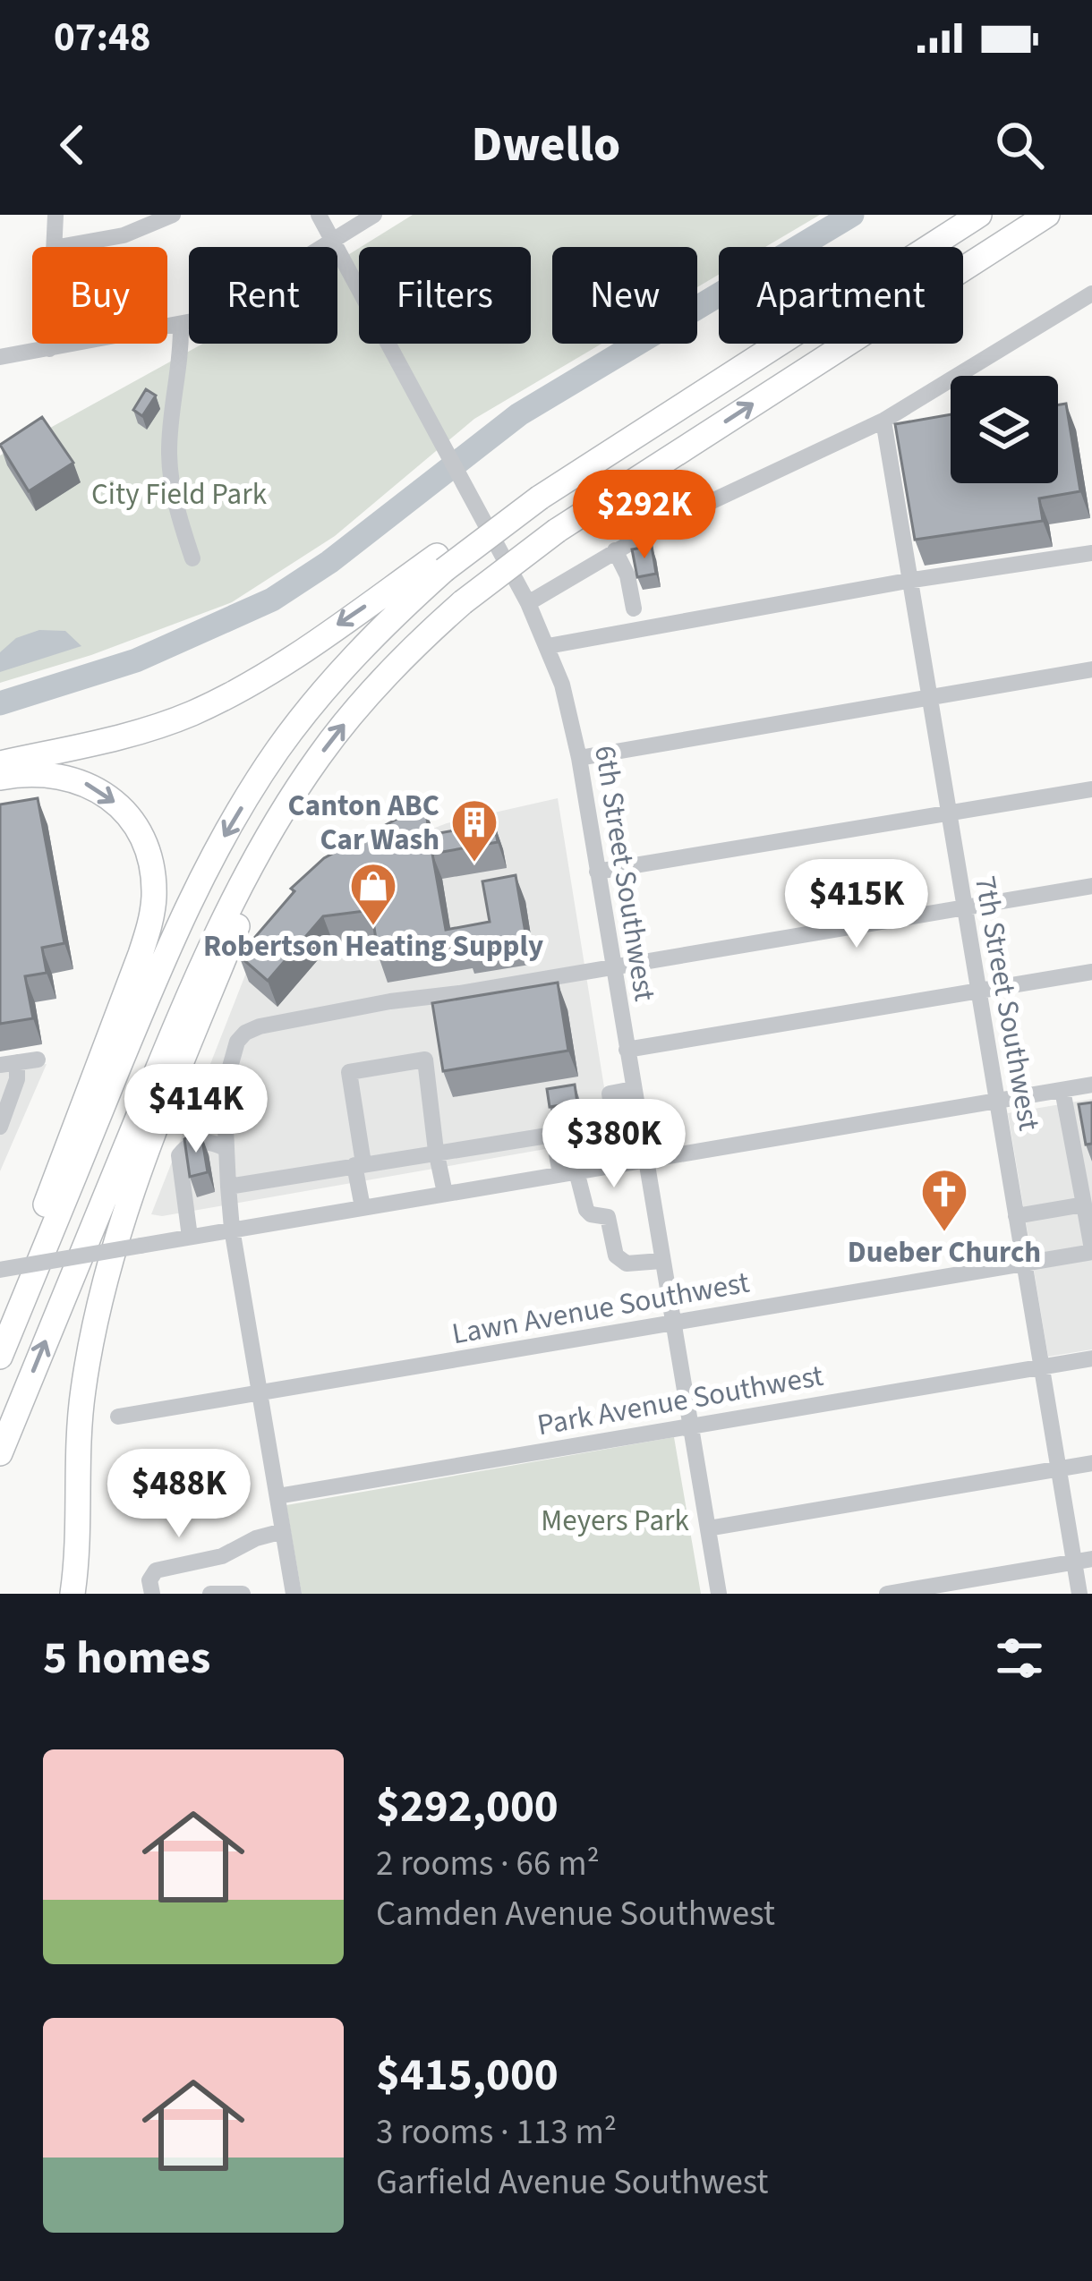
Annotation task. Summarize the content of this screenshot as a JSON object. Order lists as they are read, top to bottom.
{
  "streets": {
    "street": [
      "6th Street Southwest",
      "7th Street Southwest",
      "Lawn Avenue Southwest",
      "Park Avenue Southwest"
    ]
  },
  "crossings": [
    ["6th Street Southwest", "Lawn Avenue Southwest"],
    ["6th Street Southwest", "Park Avenue Southwest"],
    ["7th Street Southwest", "Lawn Avenue Southwest"],
    ["7th Street Southwest", "Park Avenue Southwest"]
  ],
  "parks": ["City Field Park", "Meyers Park"],
  "places": {
    "building": ["Canton ABC Car Wash"],
    "shop": ["Robertson Heating Supply"],
    "church": ["Dueber Church"]
  },
  "page": {
    "status": "07:48",
    "header": "Dwello",
    "chip": [
      "Buy",
      "Rent",
      "Filters",
      "New",
      "Apartment"
    ],
    "price": [
      "$292K",
      "$415K",
      "$414K",
      "$380K",
      "$488K"
    ],
    "heading": "5 homes",
    "list": [
      {
        "name": "$292,000",
        "note": "2 rooms · 66 m² · Camden Avenue Southwest"
      },
      {
        "name": "$415,000",
        "note": "3 rooms · 113 m² · Garfield Avenue Southwest"
      }
    ]
  }
}
